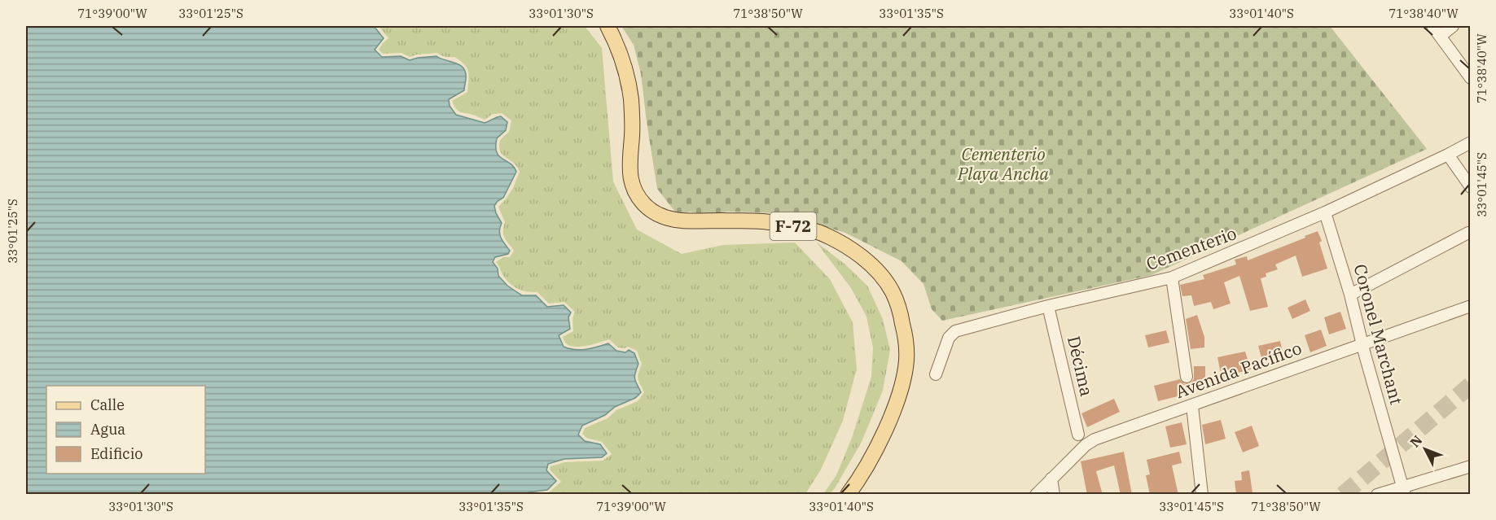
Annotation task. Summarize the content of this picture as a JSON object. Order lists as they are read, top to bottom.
{
  "streets": {
    "main road": ["F-72"],
    "street": [
      "Cementerio",
      "Coronel Marchant",
      "Décima",
      "Avenida Pacífico"
    ]
  },
  "crossings": [
    ["Cementerio", "Coronel Marchant"],
    ["Cementerio", "Décima"],
    ["Coronel Marchant", "Avenida Pacífico"]
  ],
  "parks": ["Cementerio Playa Ancha"],
  "legend": ["Calle", "Agua", "Edificio"],
  "north": "top left",
  "coordinates": [
    "71°39'00\"W",
    "33°01'25\"S",
    "33°01'30\"S",
    "71°38'50\"W",
    "33°01'35\"S",
    "33°01'40\"S",
    "71°38'40\"W",
    "33°01'45\"S"
  ]
}
